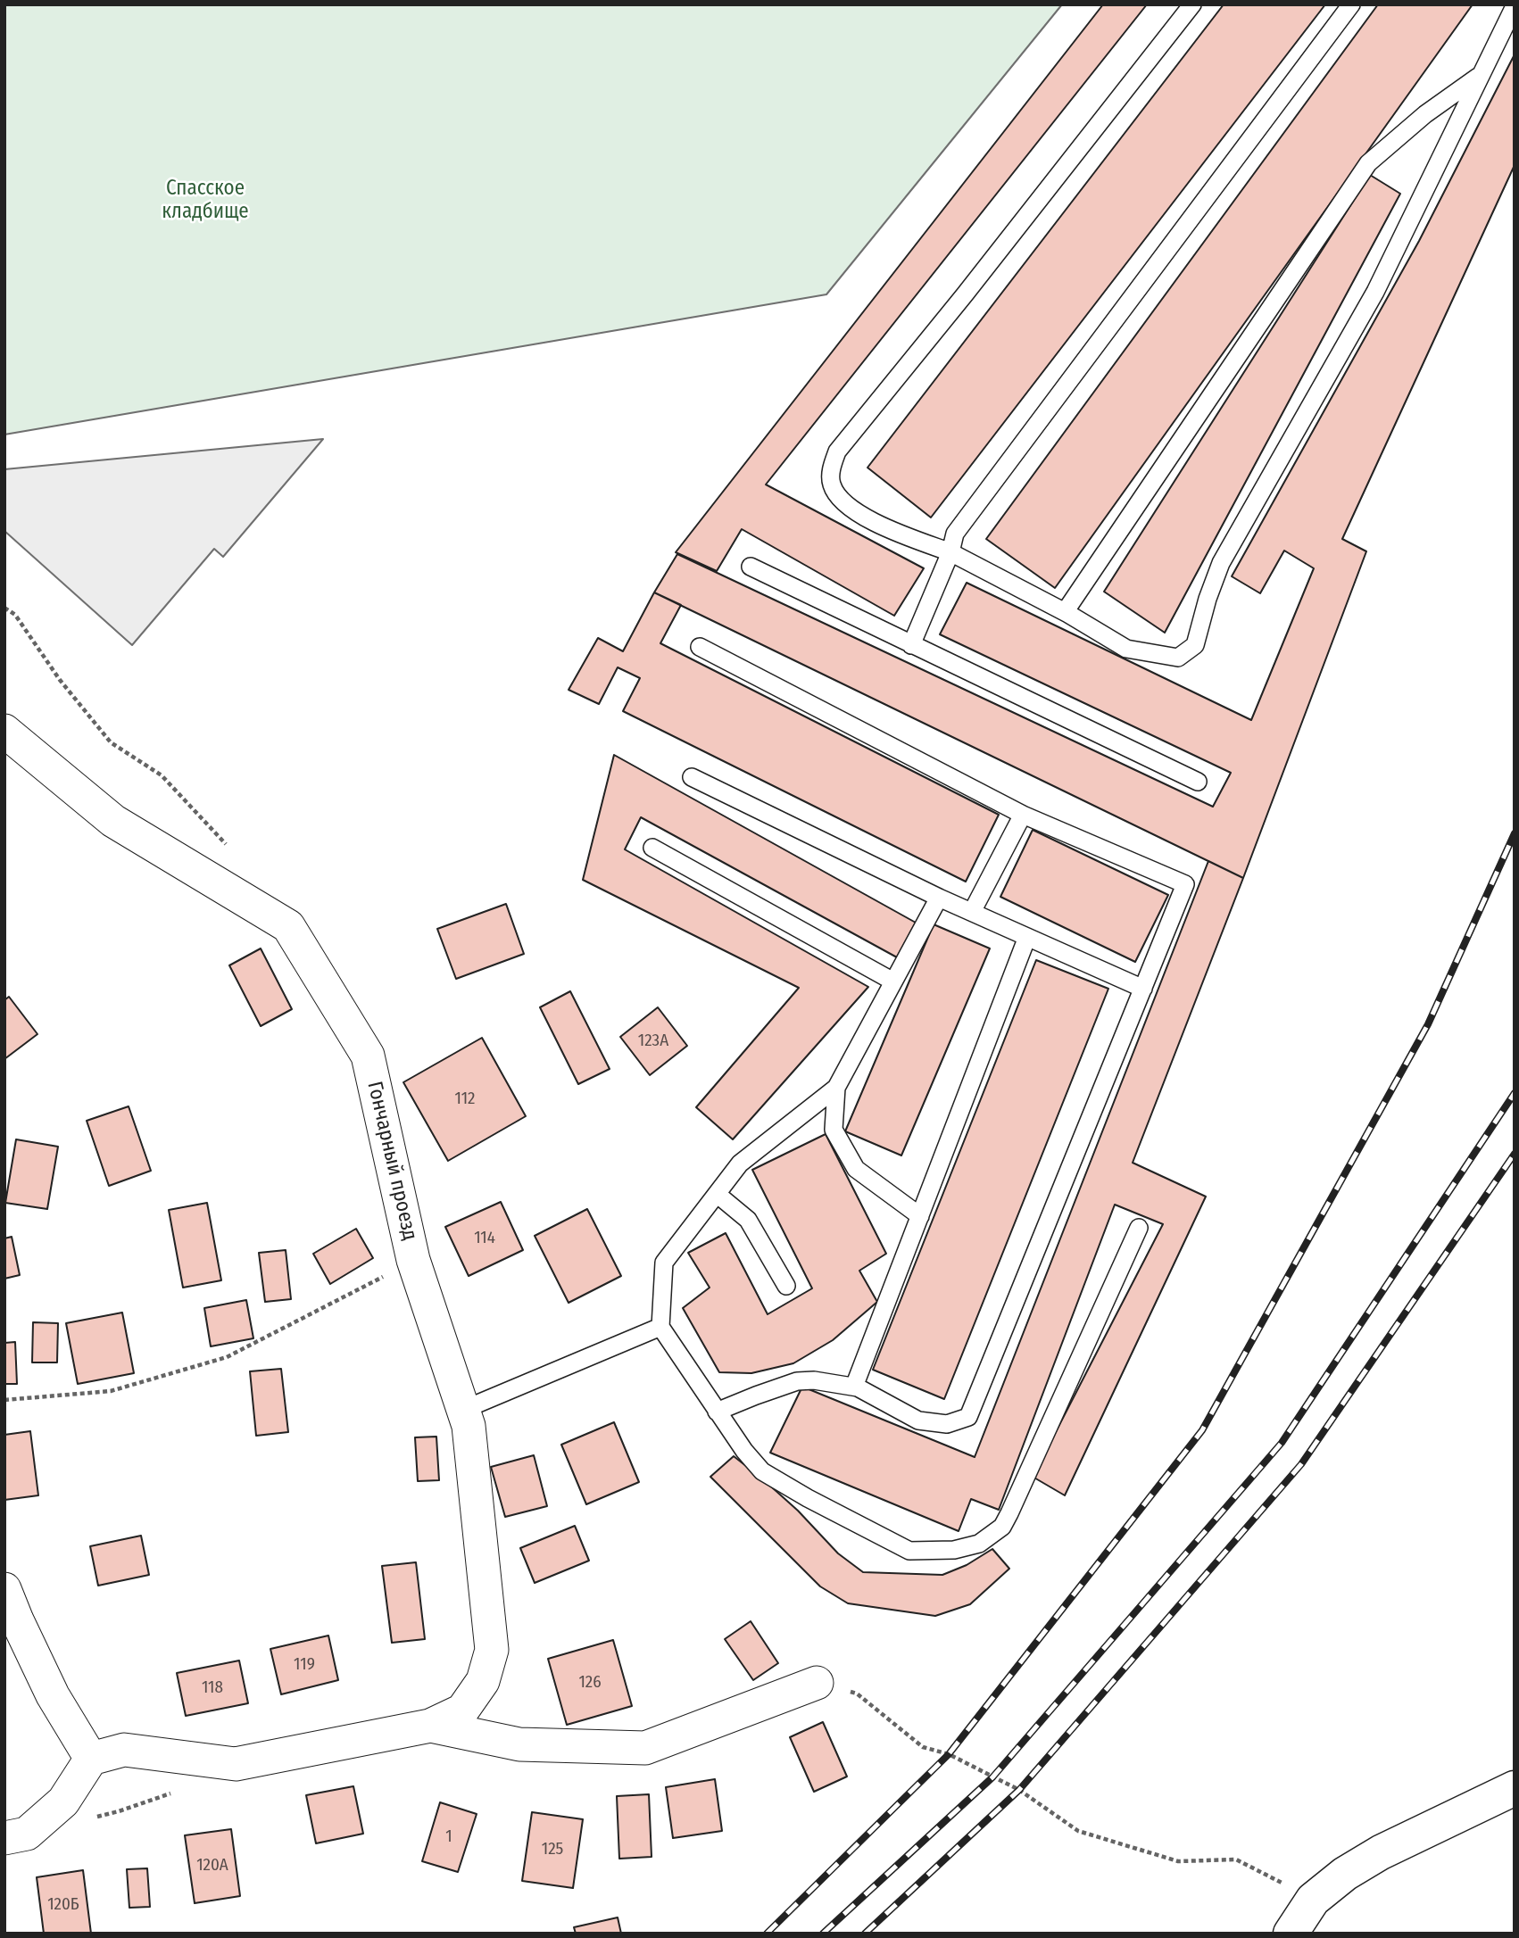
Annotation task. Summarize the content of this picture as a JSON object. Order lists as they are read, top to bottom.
{
  "streets": {
    "street": ["Гончарный проезд"]
  },
  "parks": ["Спасское кладбище"],
  "house_numbers": [
    "123А",
    "112",
    "114",
    "119",
    "126",
    "118",
    "1",
    "125",
    "120А",
    "120Б"
  ]
}
